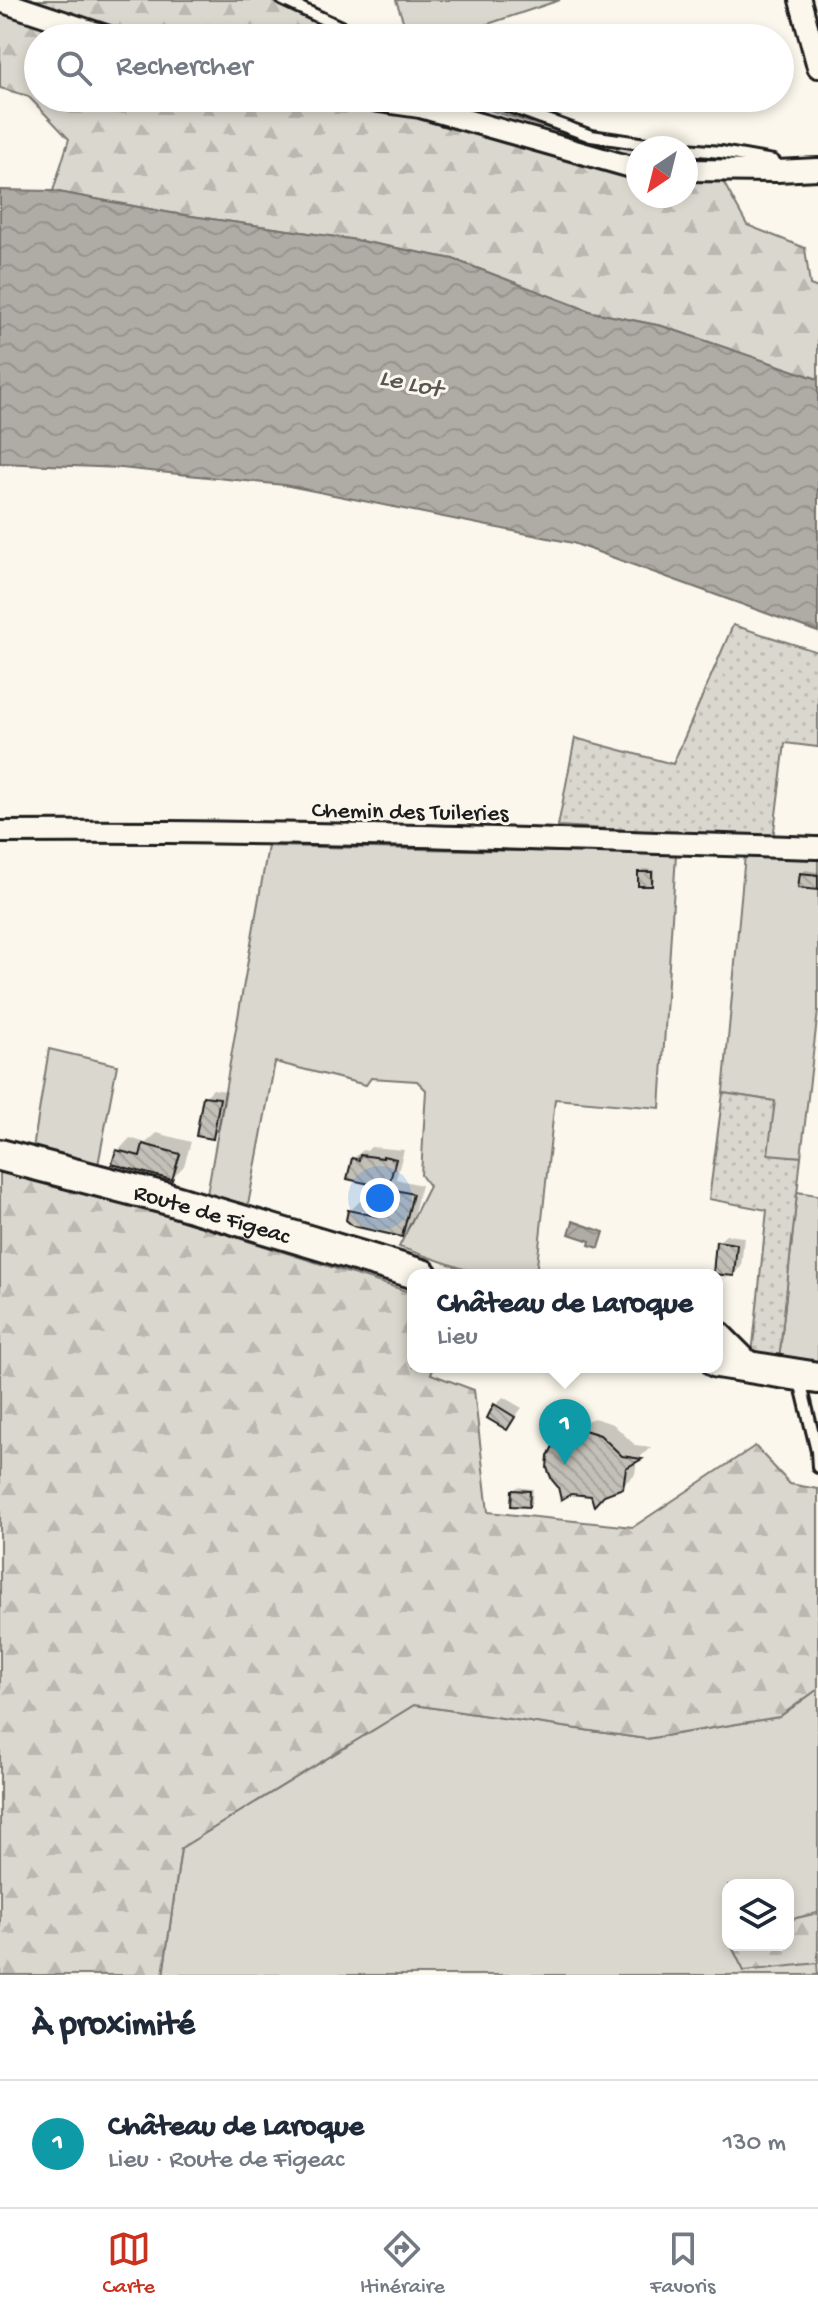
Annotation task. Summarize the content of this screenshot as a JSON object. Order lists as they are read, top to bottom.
{
  "streets": {
    "main road": ["Route de Figeac"],
    "street": ["Chemin des Tuileries"]
  },
  "water": ["Le Lot"],
  "north": "bottom left",
  "page": {
    "search": "Rechercher",
    "popup": ["Château de Laroque", "Lieu"],
    "pins": "1",
    "heading": "À proximité",
    "list": [
      {
        "mark": "1",
        "name": "Château de Laroque",
        "note": "Lieu · Route de Figeac",
        "value": "130 m"
      }
    ],
    "nav": ["Carte", "Itinéraire", "Favoris"]
  }
}
